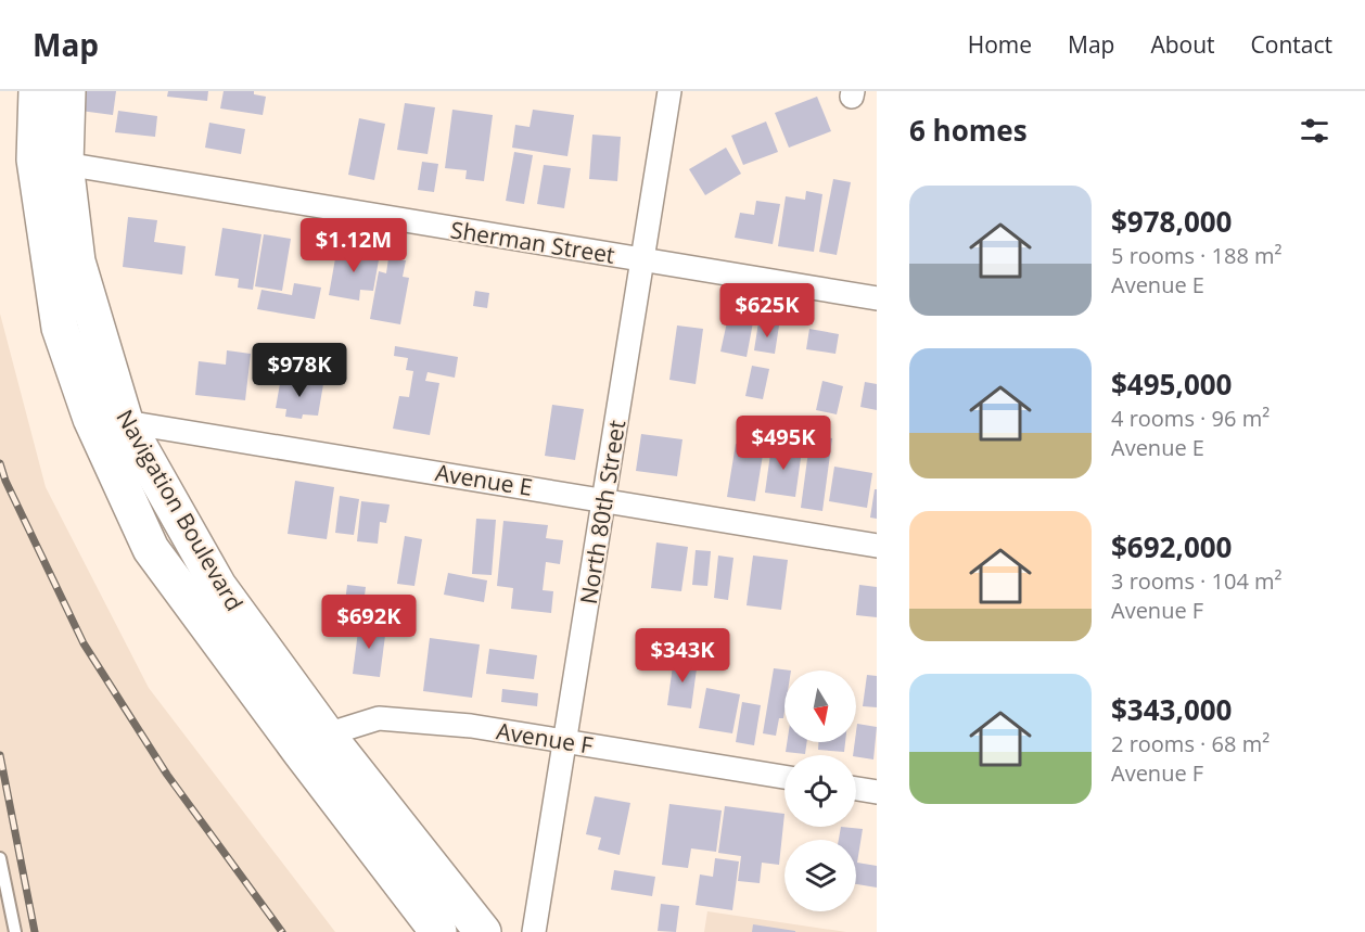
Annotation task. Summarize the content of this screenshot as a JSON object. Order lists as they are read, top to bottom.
{
  "streets": {
    "main road": ["Navigation Boulevard"],
    "street": [
      "Sherman Street",
      "Avenue E",
      "North 80th Street",
      "Avenue F"
    ]
  },
  "crossings": [
    ["Sherman Street", "Navigation Boulevard"],
    ["Sherman Street", "North 80th Street"],
    ["Avenue E", "Navigation Boulevard"],
    ["Avenue E", "North 80th Street"],
    ["Navigation Boulevard", "Avenue F"],
    ["North 80th Street", "Avenue F"]
  ],
  "north": "bottom",
  "page": {
    "header": "Map",
    "nav": [
      "Home",
      "Map",
      "About",
      "Contact"
    ],
    "heading": "6 homes",
    "list": [
      {
        "name": "$978,000",
        "note": "5 rooms · 188 m² · Avenue E"
      },
      {
        "name": "$495,000",
        "note": "4 rooms · 96 m² · Avenue E"
      },
      {
        "name": "$692,000",
        "note": "3 rooms · 104 m² · Avenue F"
      },
      {
        "name": "$343,000",
        "note": "2 rooms · 68 m² · Avenue F"
      }
    ],
    "price": [
      "$1.12M",
      "$625K",
      "$978K",
      "$495K",
      "$692K",
      "$343K"
    ]
  }
}
